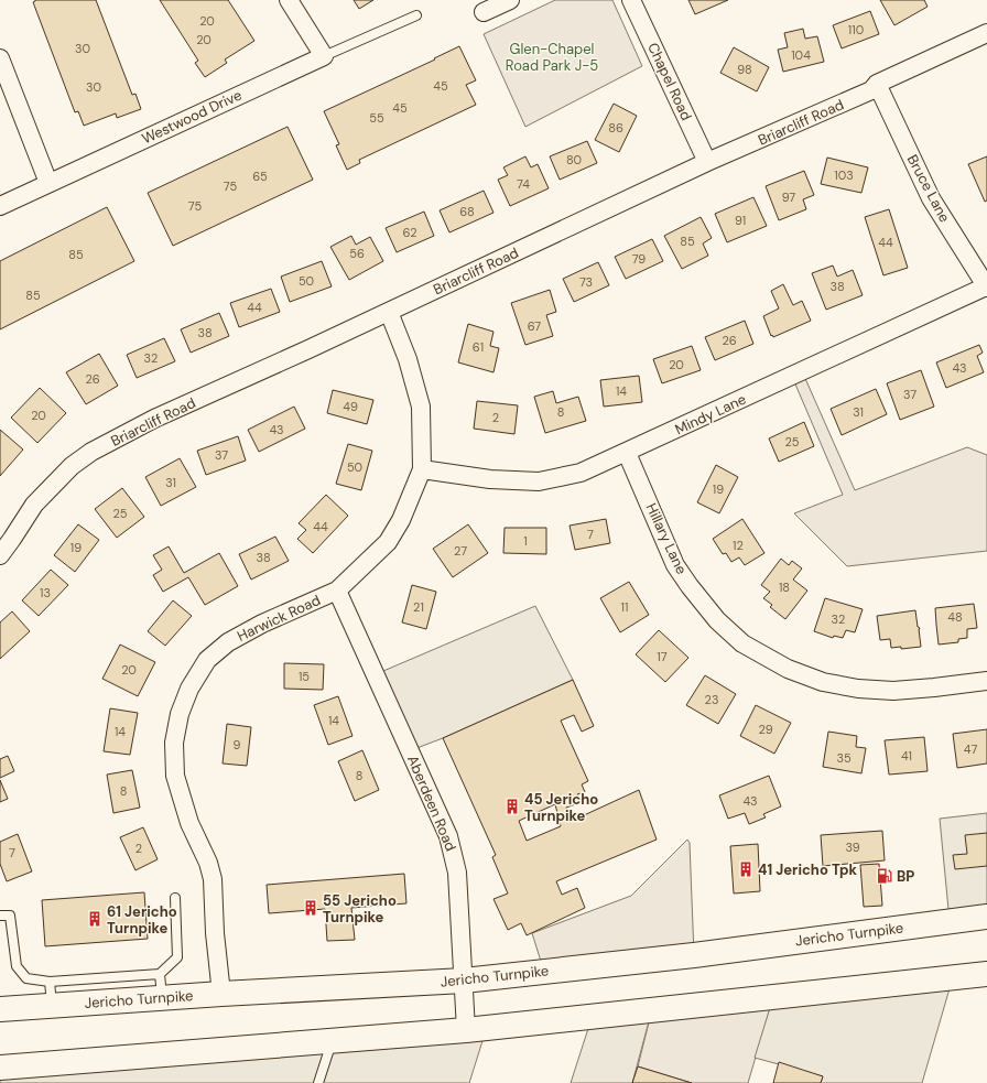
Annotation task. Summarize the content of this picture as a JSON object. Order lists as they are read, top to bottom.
{
  "streets": {
    "main road": ["Jericho Turnpike"],
    "street": [
      "Chapel Road",
      "Westwood Drive",
      "Briarcliff Road",
      "Bruce Lane",
      "Mindy Lane",
      "Hillary Lane",
      "Harwick Road",
      "Aberdeen Road"
    ]
  },
  "crossings": [
    ["Chapel Road", "Briarcliff Road"],
    ["Briarcliff Road", "Bruce Lane"],
    ["Briarcliff Road", "Harwick Road"],
    ["Bruce Lane", "Mindy Lane"],
    ["Mindy Lane", "Hillary Lane"],
    ["Mindy Lane", "Harwick Road"],
    ["Harwick Road", "Aberdeen Road"],
    ["Harwick Road", "Jericho Turnpike"],
    ["Aberdeen Road", "Jericho Turnpike"]
  ],
  "parks": ["Glen-Chapel Road Park J-5"],
  "places": {
    "building": [
      "45 Jericho Turnpike",
      "41 Jericho Tpk",
      "55 Jericho Turnpike",
      "61 Jericho Turnpike"
    ],
    "fuel station": ["BP"]
  },
  "house_numbers": [
    "20",
    "110",
    "20",
    "30",
    "104",
    "98",
    "45",
    "30",
    "45",
    "55",
    "86",
    "80",
    "103",
    "65",
    "74",
    "75",
    "97",
    "75",
    "68",
    "91",
    "62",
    "85",
    "44",
    "56",
    "85",
    "79",
    "50",
    "73",
    "38",
    "85",
    "44",
    "67",
    "38",
    "26",
    "61",
    "32",
    "20",
    "43",
    "26",
    "14",
    "37",
    "49",
    "8",
    "31",
    "20",
    "2",
    "43",
    "25",
    "37",
    "50",
    "31",
    "19",
    "25",
    "44",
    "7",
    "1",
    "12",
    "19",
    "27",
    "38",
    "18",
    "13",
    "21",
    "11",
    "48",
    "32",
    "17",
    "20",
    "15",
    "23",
    "14",
    "29",
    "14",
    "9",
    "47",
    "41",
    "35",
    "8",
    "8",
    "43",
    "39",
    "2",
    "7"
  ]
}
